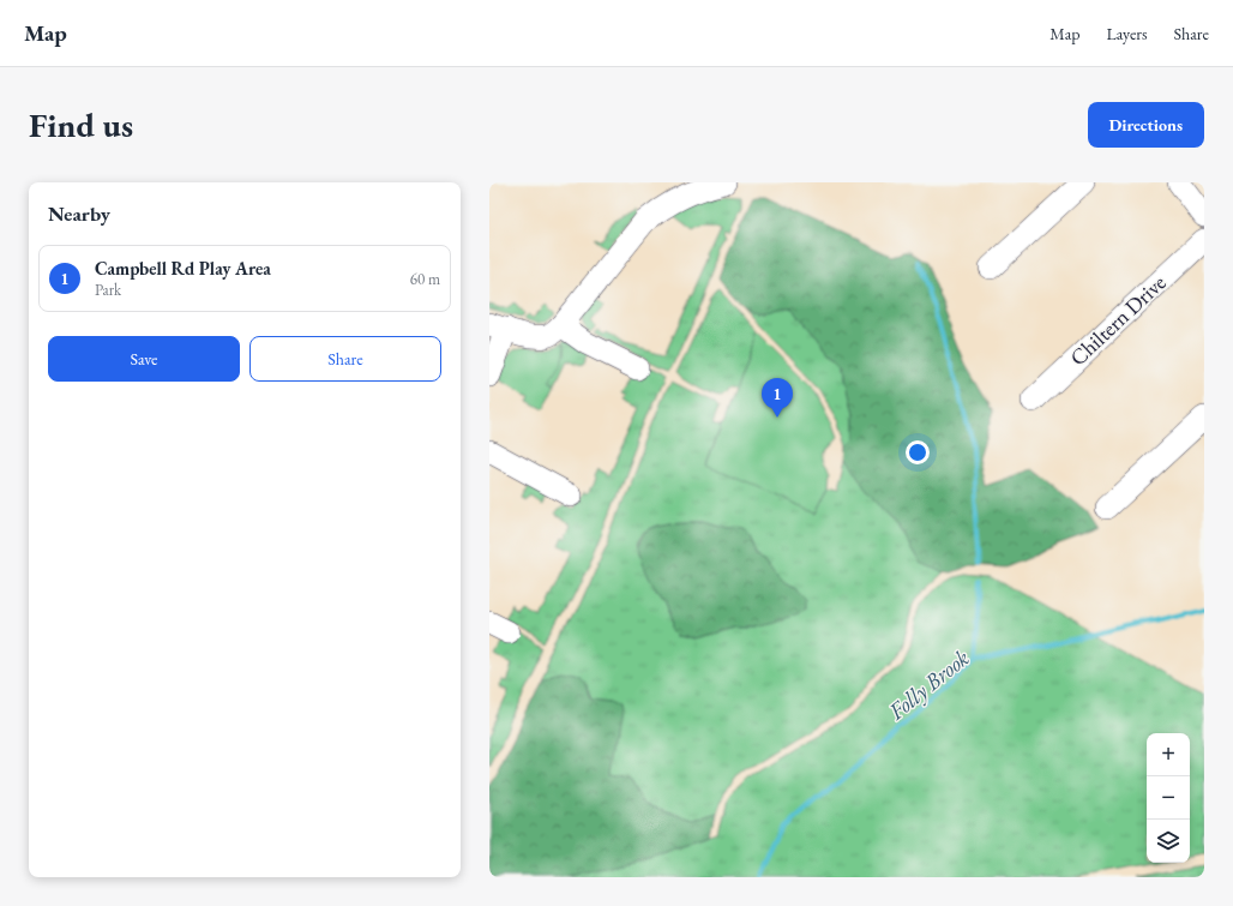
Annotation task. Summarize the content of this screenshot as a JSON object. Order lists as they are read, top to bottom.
{
  "streets": {
    "street": ["Chiltern Drive"]
  },
  "water": ["Folly Brook"],
  "page": {
    "header": "Map",
    "nav": ["Map", "Layers", "Share"],
    "buttons": [
      "Directions",
      ["Save", "Share"]
    ],
    "title": "Find us",
    "heading": "Nearby",
    "list": [
      {
        "mark": "1",
        "name": "Campbell Rd Play Area",
        "note": "Park",
        "value": "60 m"
      }
    ],
    "pins": "1",
    "map_buttons": ["+", "−"]
  }
}
